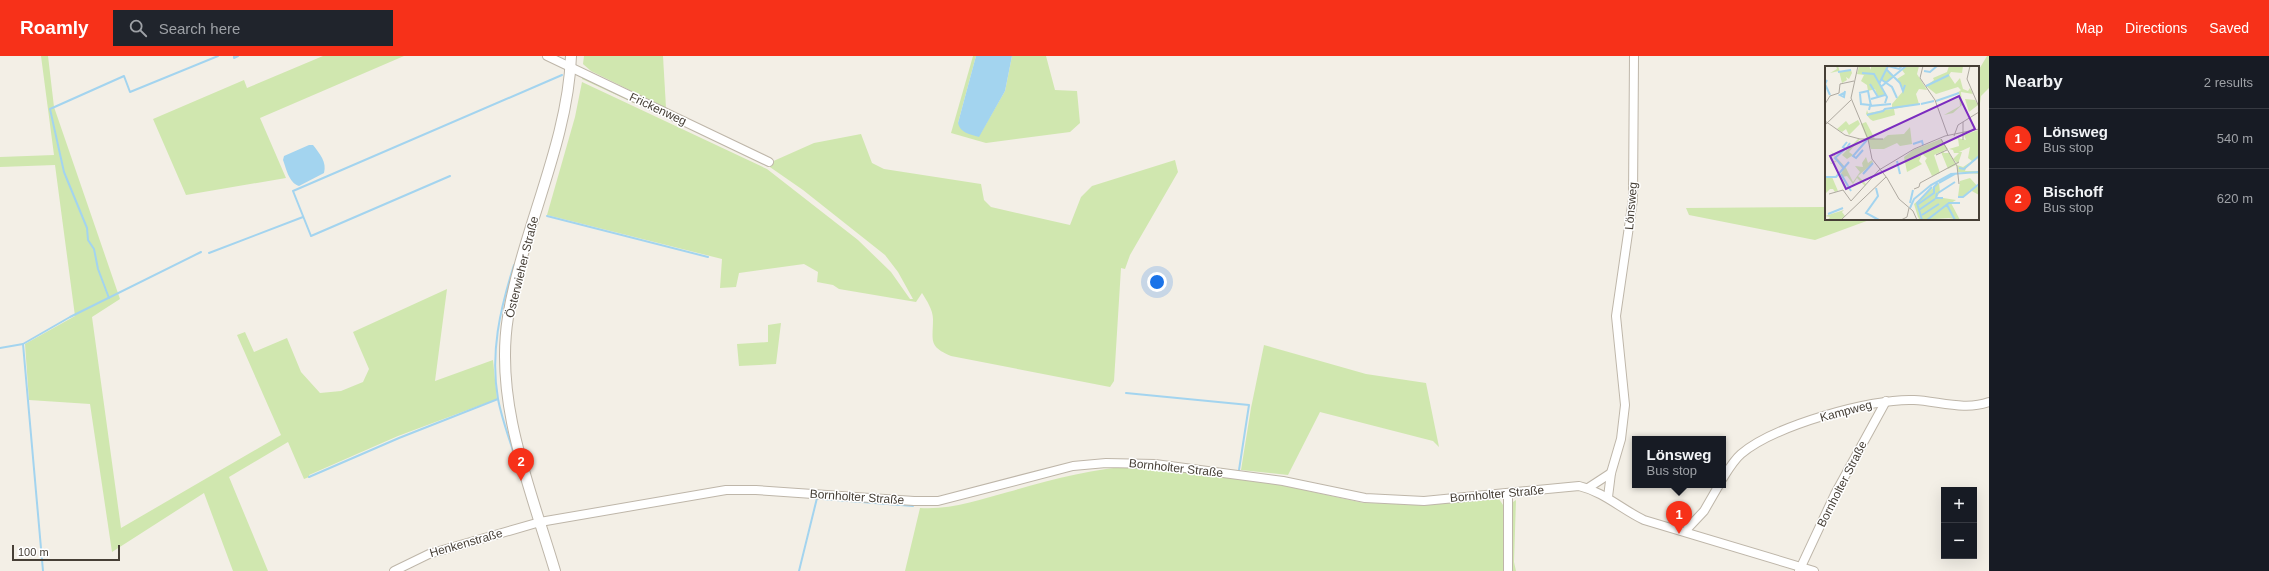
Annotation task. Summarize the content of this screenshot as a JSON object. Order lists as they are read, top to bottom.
{
  "streets": {
    "street": [
      "Frickenweg",
      "Lönsweg",
      "Österwieher Straße",
      "Kampweg",
      "Bornholter Straße",
      "Henkenstraße"
    ]
  },
  "crossings": [
    ["Frickenweg", "Österwieher Straße"],
    ["Lönsweg", "Bornholter Straße"],
    ["Österwieher Straße", "Bornholter Straße"],
    ["Österwieher Straße", "Henkenstraße"],
    ["Kampweg", "Bornholter Straße"],
    ["Bornholter Straße", "Henkenstraße"]
  ],
  "scale_bar": "100 m",
  "page": {
    "header": "Roamly",
    "search": "Search here",
    "nav": ["Map", "Directions", "Saved"],
    "heading": ["Nearby", "2 results"],
    "list": [
      {
        "mark": "1",
        "name": "Lönsweg",
        "note": "Bus stop",
        "value": "540 m"
      },
      {
        "mark": "2",
        "name": "Bischoff",
        "note": "Bus stop",
        "value": "620 m"
      }
    ],
    "popup": ["Lönsweg", "Bus stop"],
    "pins": ["2", "1"],
    "map_buttons": ["+", "−"],
    "scale": "100 m"
  }
}
